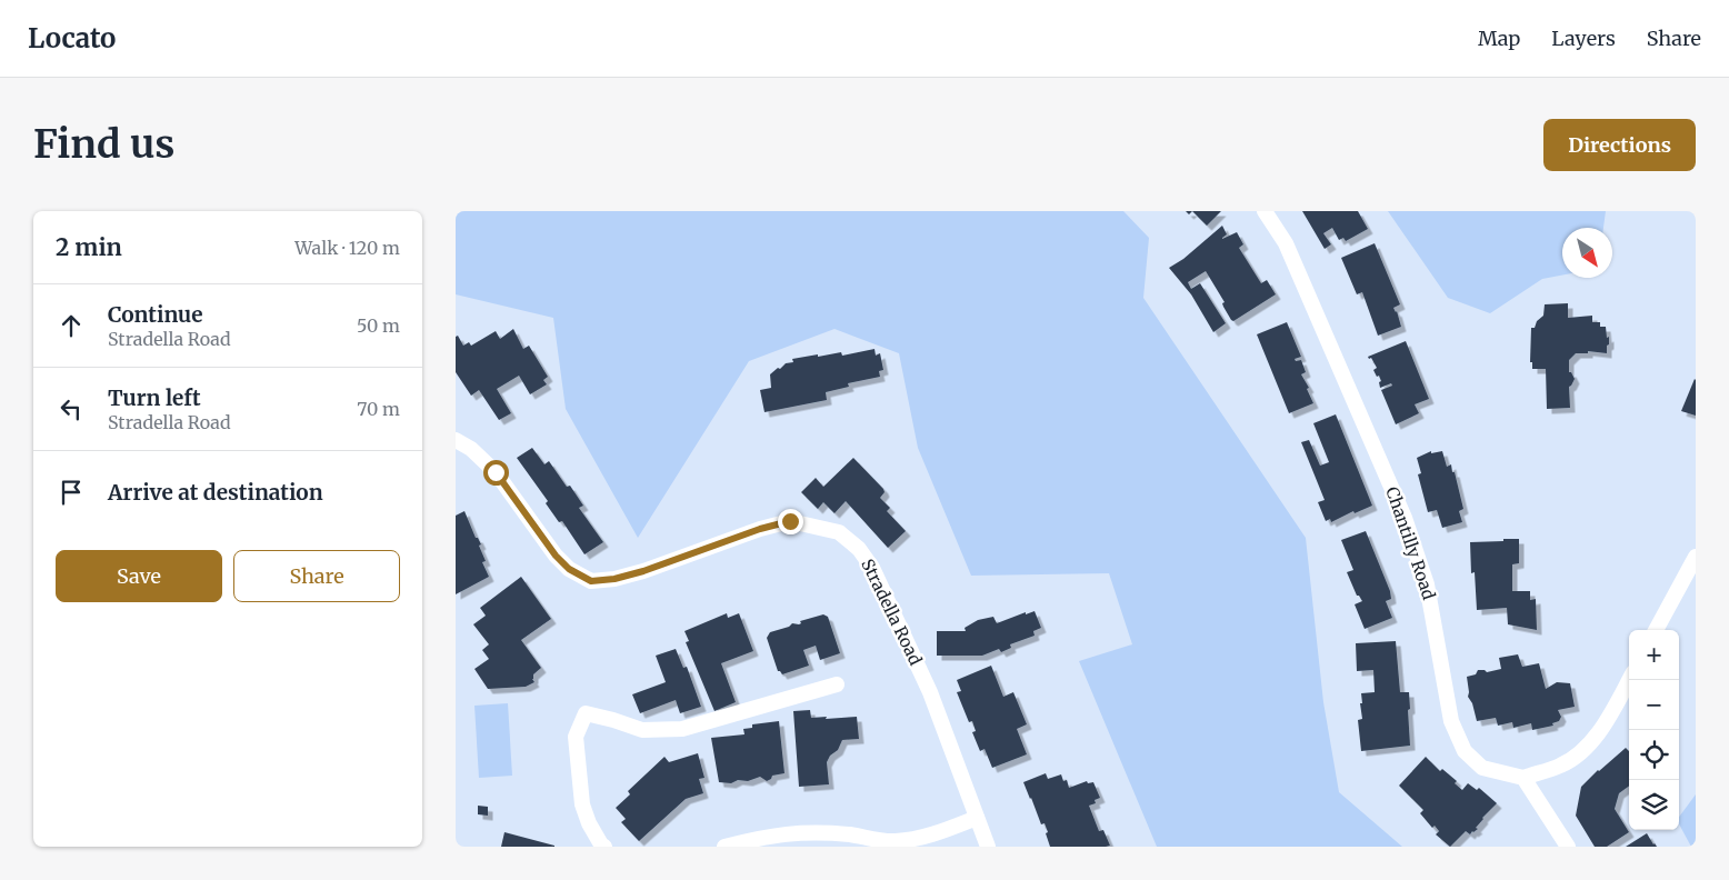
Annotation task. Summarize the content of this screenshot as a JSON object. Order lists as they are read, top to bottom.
{
  "streets": {
    "street": ["Chantilly Road", "Stradella Road"]
  },
  "north": "bottom right",
  "page": {
    "header": "Locato",
    "nav": ["Map", "Layers", "Share"],
    "buttons": [
      "Directions",
      ["Save", "Share"]
    ],
    "title": "Find us",
    "heading": ["2 min", "Walk · 120 m"],
    "list": [
      ["Continue", "Stradella Road", "50 m"],
      ["Turn left", "Stradella Road", "70 m"],
      "Arrive at destination"
    ],
    "map_buttons": ["+", "−"]
  }
}
